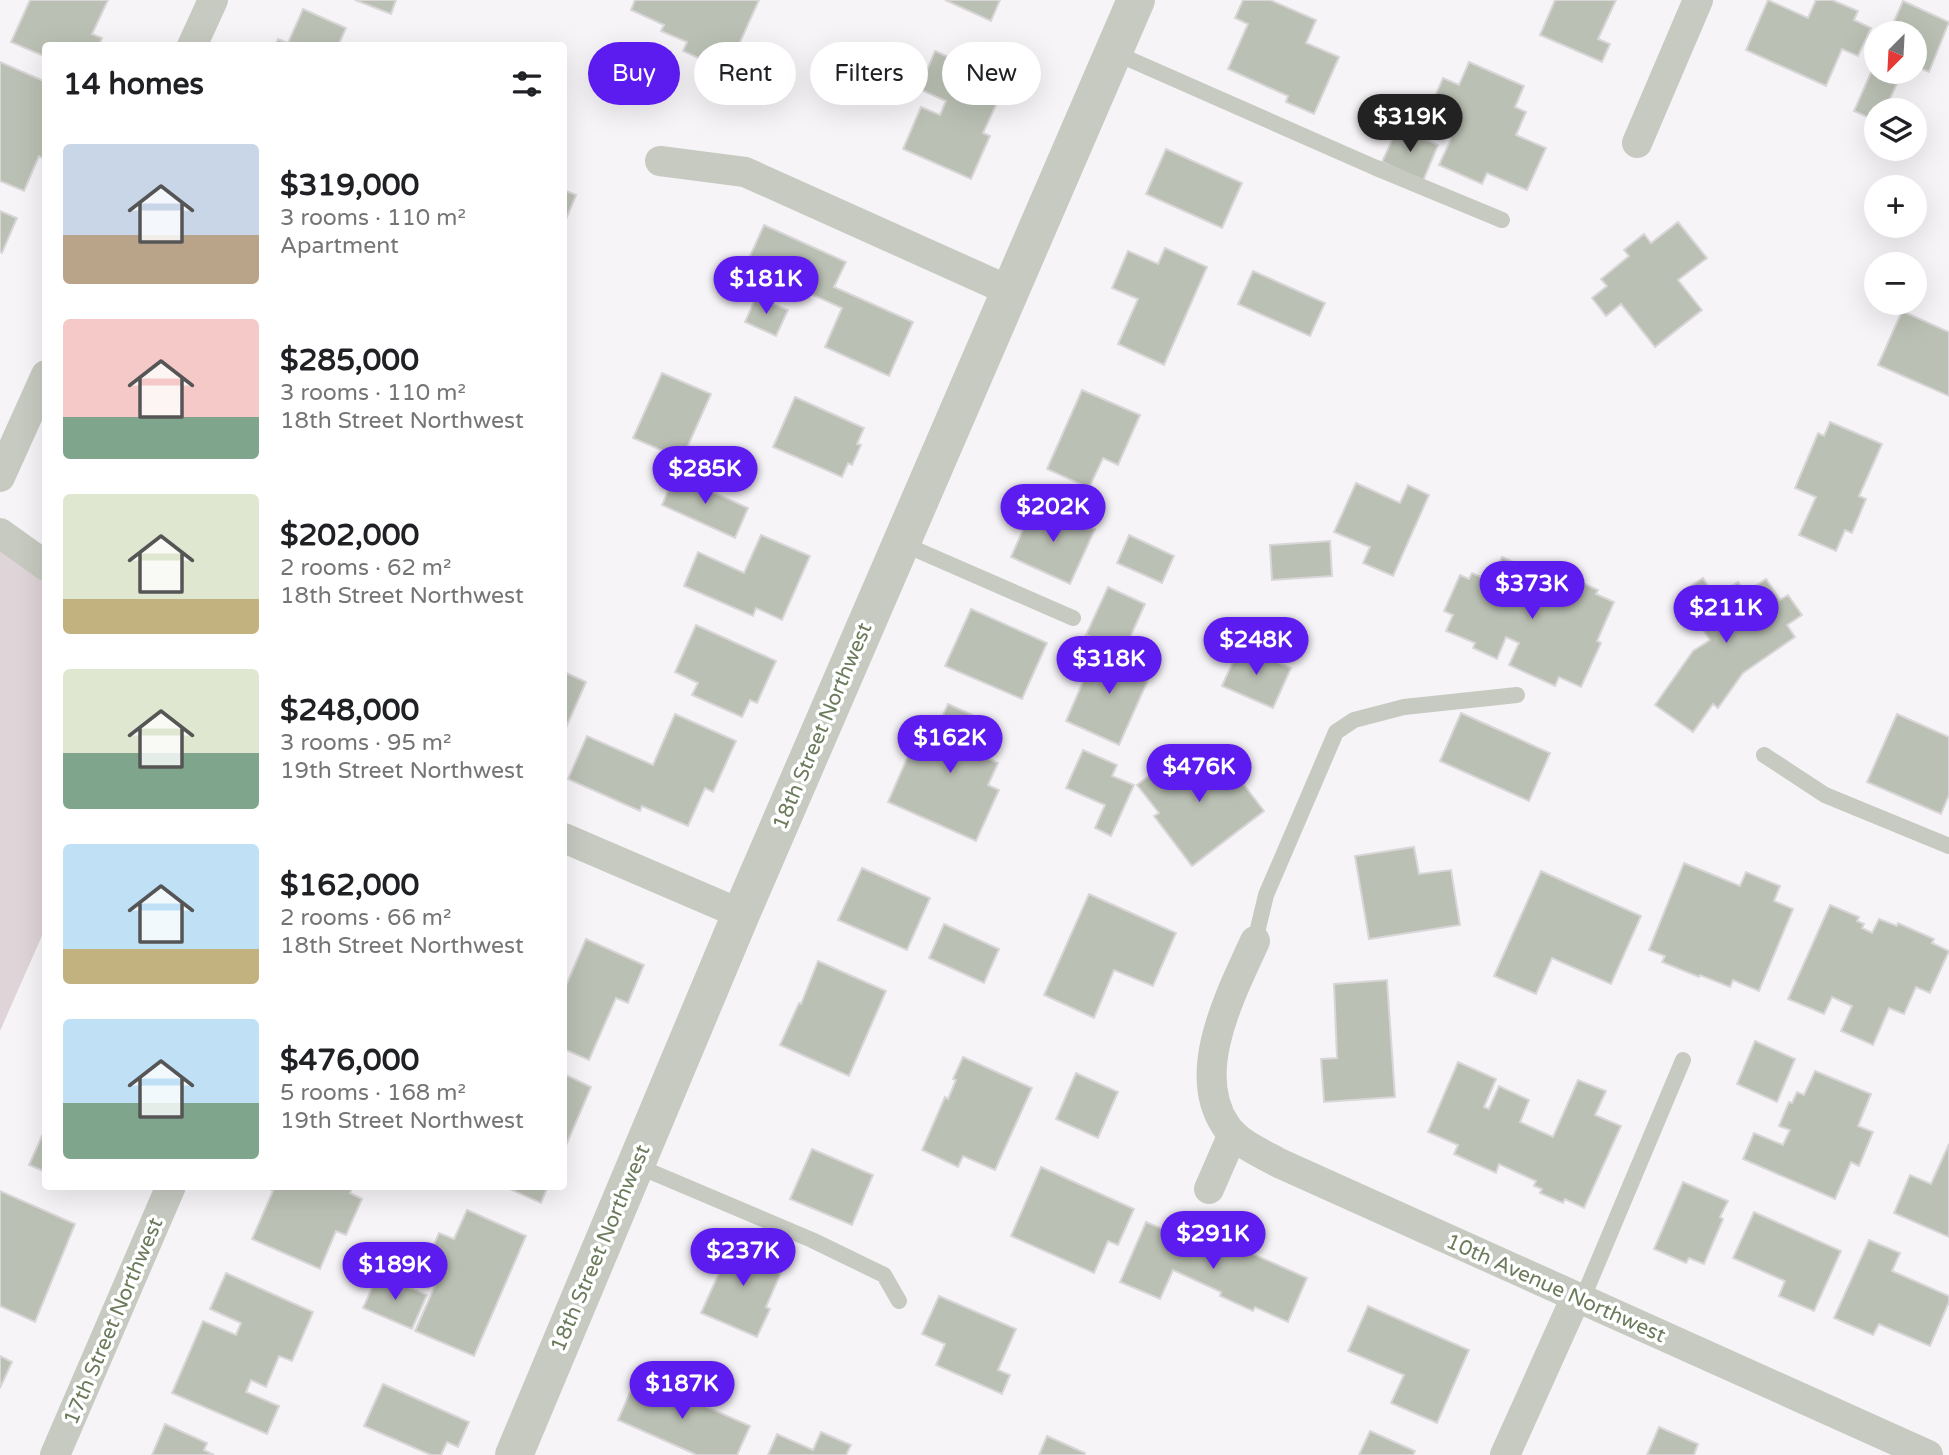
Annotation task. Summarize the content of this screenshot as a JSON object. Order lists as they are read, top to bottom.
{
  "streets": {
    "street": ["18th Street Northwest", "10th Avenue Northwest", "17th Street Northwest"]
  },
  "north": "bottom left",
  "page": {
    "map_buttons": ["+", "−"],
    "chip": [
      "Buy",
      "Rent",
      "Filters",
      "New"
    ],
    "heading": "14 homes",
    "price": [
      "$319K",
      "$181K",
      "$285K",
      "$202K",
      "$373K",
      "$211K",
      "$248K",
      "$318K",
      "$162K",
      "$476K",
      "$291K",
      "$237K",
      "$189K",
      "$187K"
    ],
    "list": [
      {
        "name": "$319,000",
        "note": "3 rooms · 110 m² · Apartment"
      },
      {
        "name": "$285,000",
        "note": "3 rooms · 110 m² · 18th Street Northwest"
      },
      {
        "name": "$202,000",
        "note": "2 rooms · 62 m² · 18th Street Northwest"
      },
      {
        "name": "$248,000",
        "note": "3 rooms · 95 m² · 19th Street Northwest"
      },
      {
        "name": "$162,000",
        "note": "2 rooms · 66 m² · 18th Street Northwest"
      },
      {
        "name": "$476,000",
        "note": "5 rooms · 168 m² · 19th Street Northwest"
      }
    ]
  }
}
